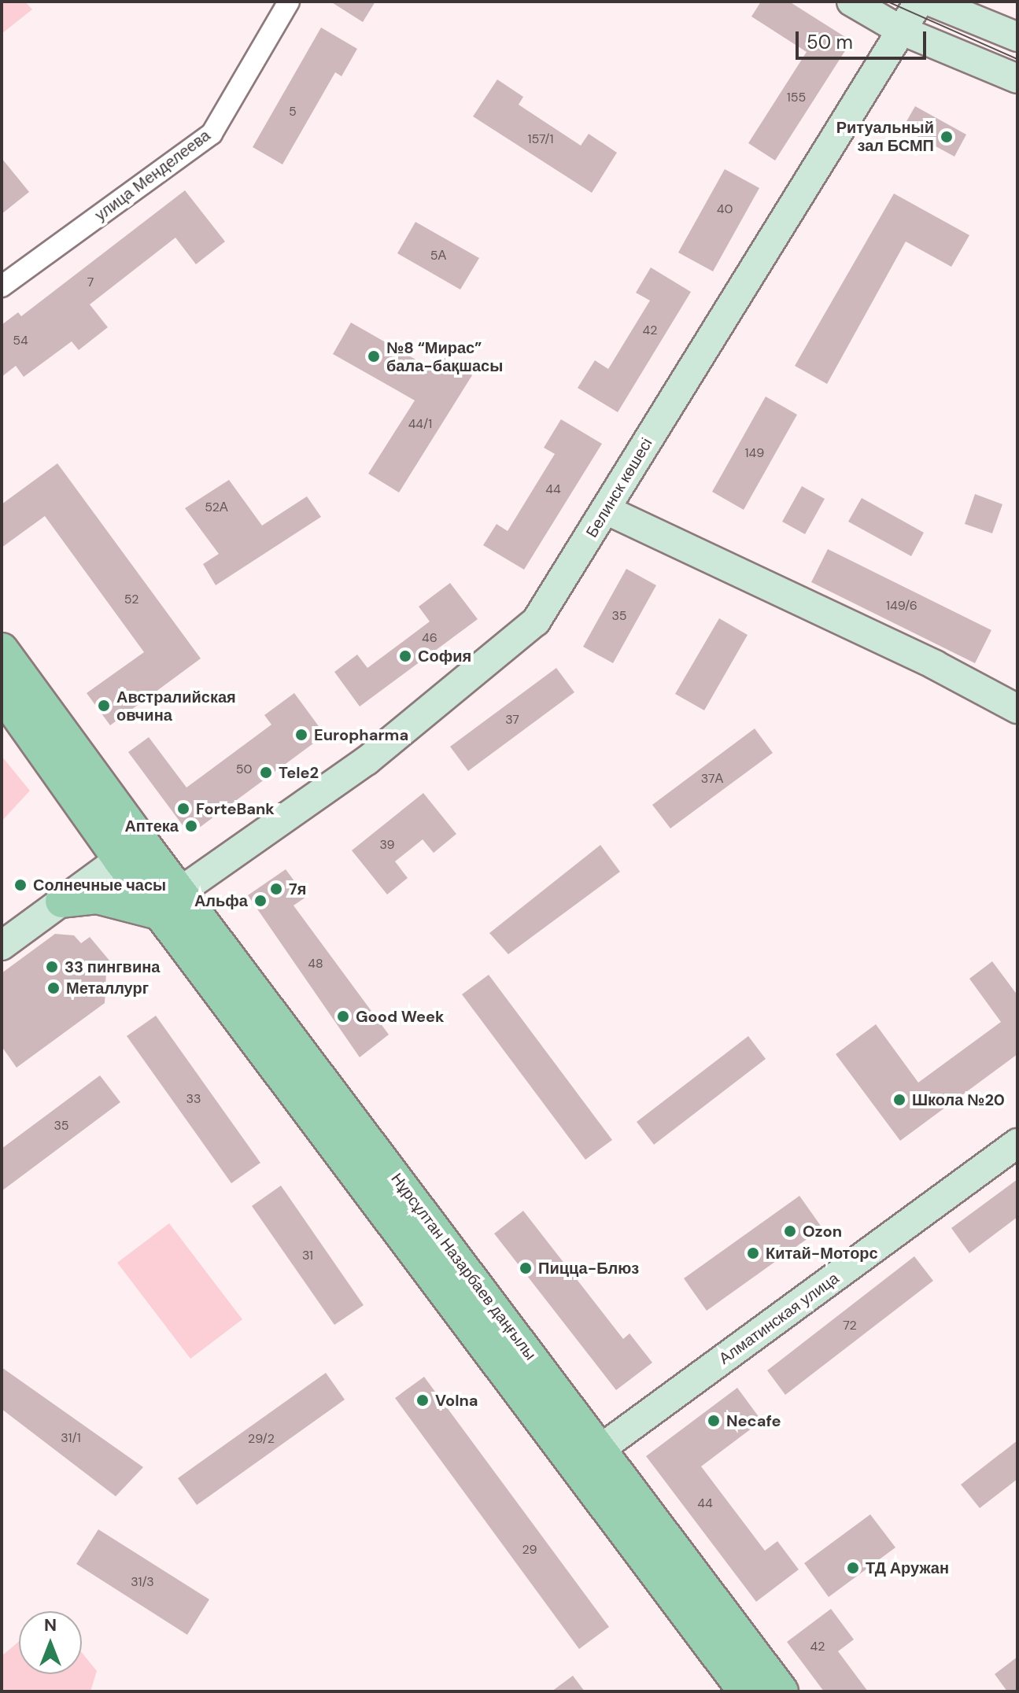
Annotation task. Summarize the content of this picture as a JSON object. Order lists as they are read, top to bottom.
{
  "streets": {
    "main road": ["Белинск көшесі", "Нұрсұлтан Назарбаев даңғылы", "Алматинская улица"],
    "street": ["улица Менделеева"]
  },
  "crossings": [
    ["Белинск көшесі", "Нұрсұлтан Назарбаев даңғылы"],
    ["Нұрсұлтан Назарбаев даңғылы", "Алматинская улица"]
  ],
  "places": [
    "Ритуальный зал БСМП",
    "№8 “Мирас” бала-бақшасы",
    "София",
    "Австралийская овчина",
    "Europharma",
    "Tele2",
    "ForteBank",
    "Аптека",
    "Солнечные часы",
    "7я",
    "Альфа",
    "33 пингвина",
    "Металлург",
    "Good Week",
    "Школа №20",
    "Ozon",
    "Китай-Моторс",
    "Пицца-Блюз",
    "Volna",
    "Necafe",
    "ТД Аружан"
  ],
  "house_numbers": [
    "155",
    "5",
    "157/1",
    "40",
    "5А",
    "7",
    "42",
    "54",
    "44/1",
    "149",
    "44",
    "52А",
    "52",
    "149/6",
    "35",
    "46",
    "37",
    "50",
    "37А",
    "39",
    "48",
    "33",
    "35",
    "31",
    "72",
    "31/1",
    "29/2",
    "44",
    "29",
    "31/3",
    "42"
  ],
  "scale_bar": "50 m",
  "north": "top"
}
